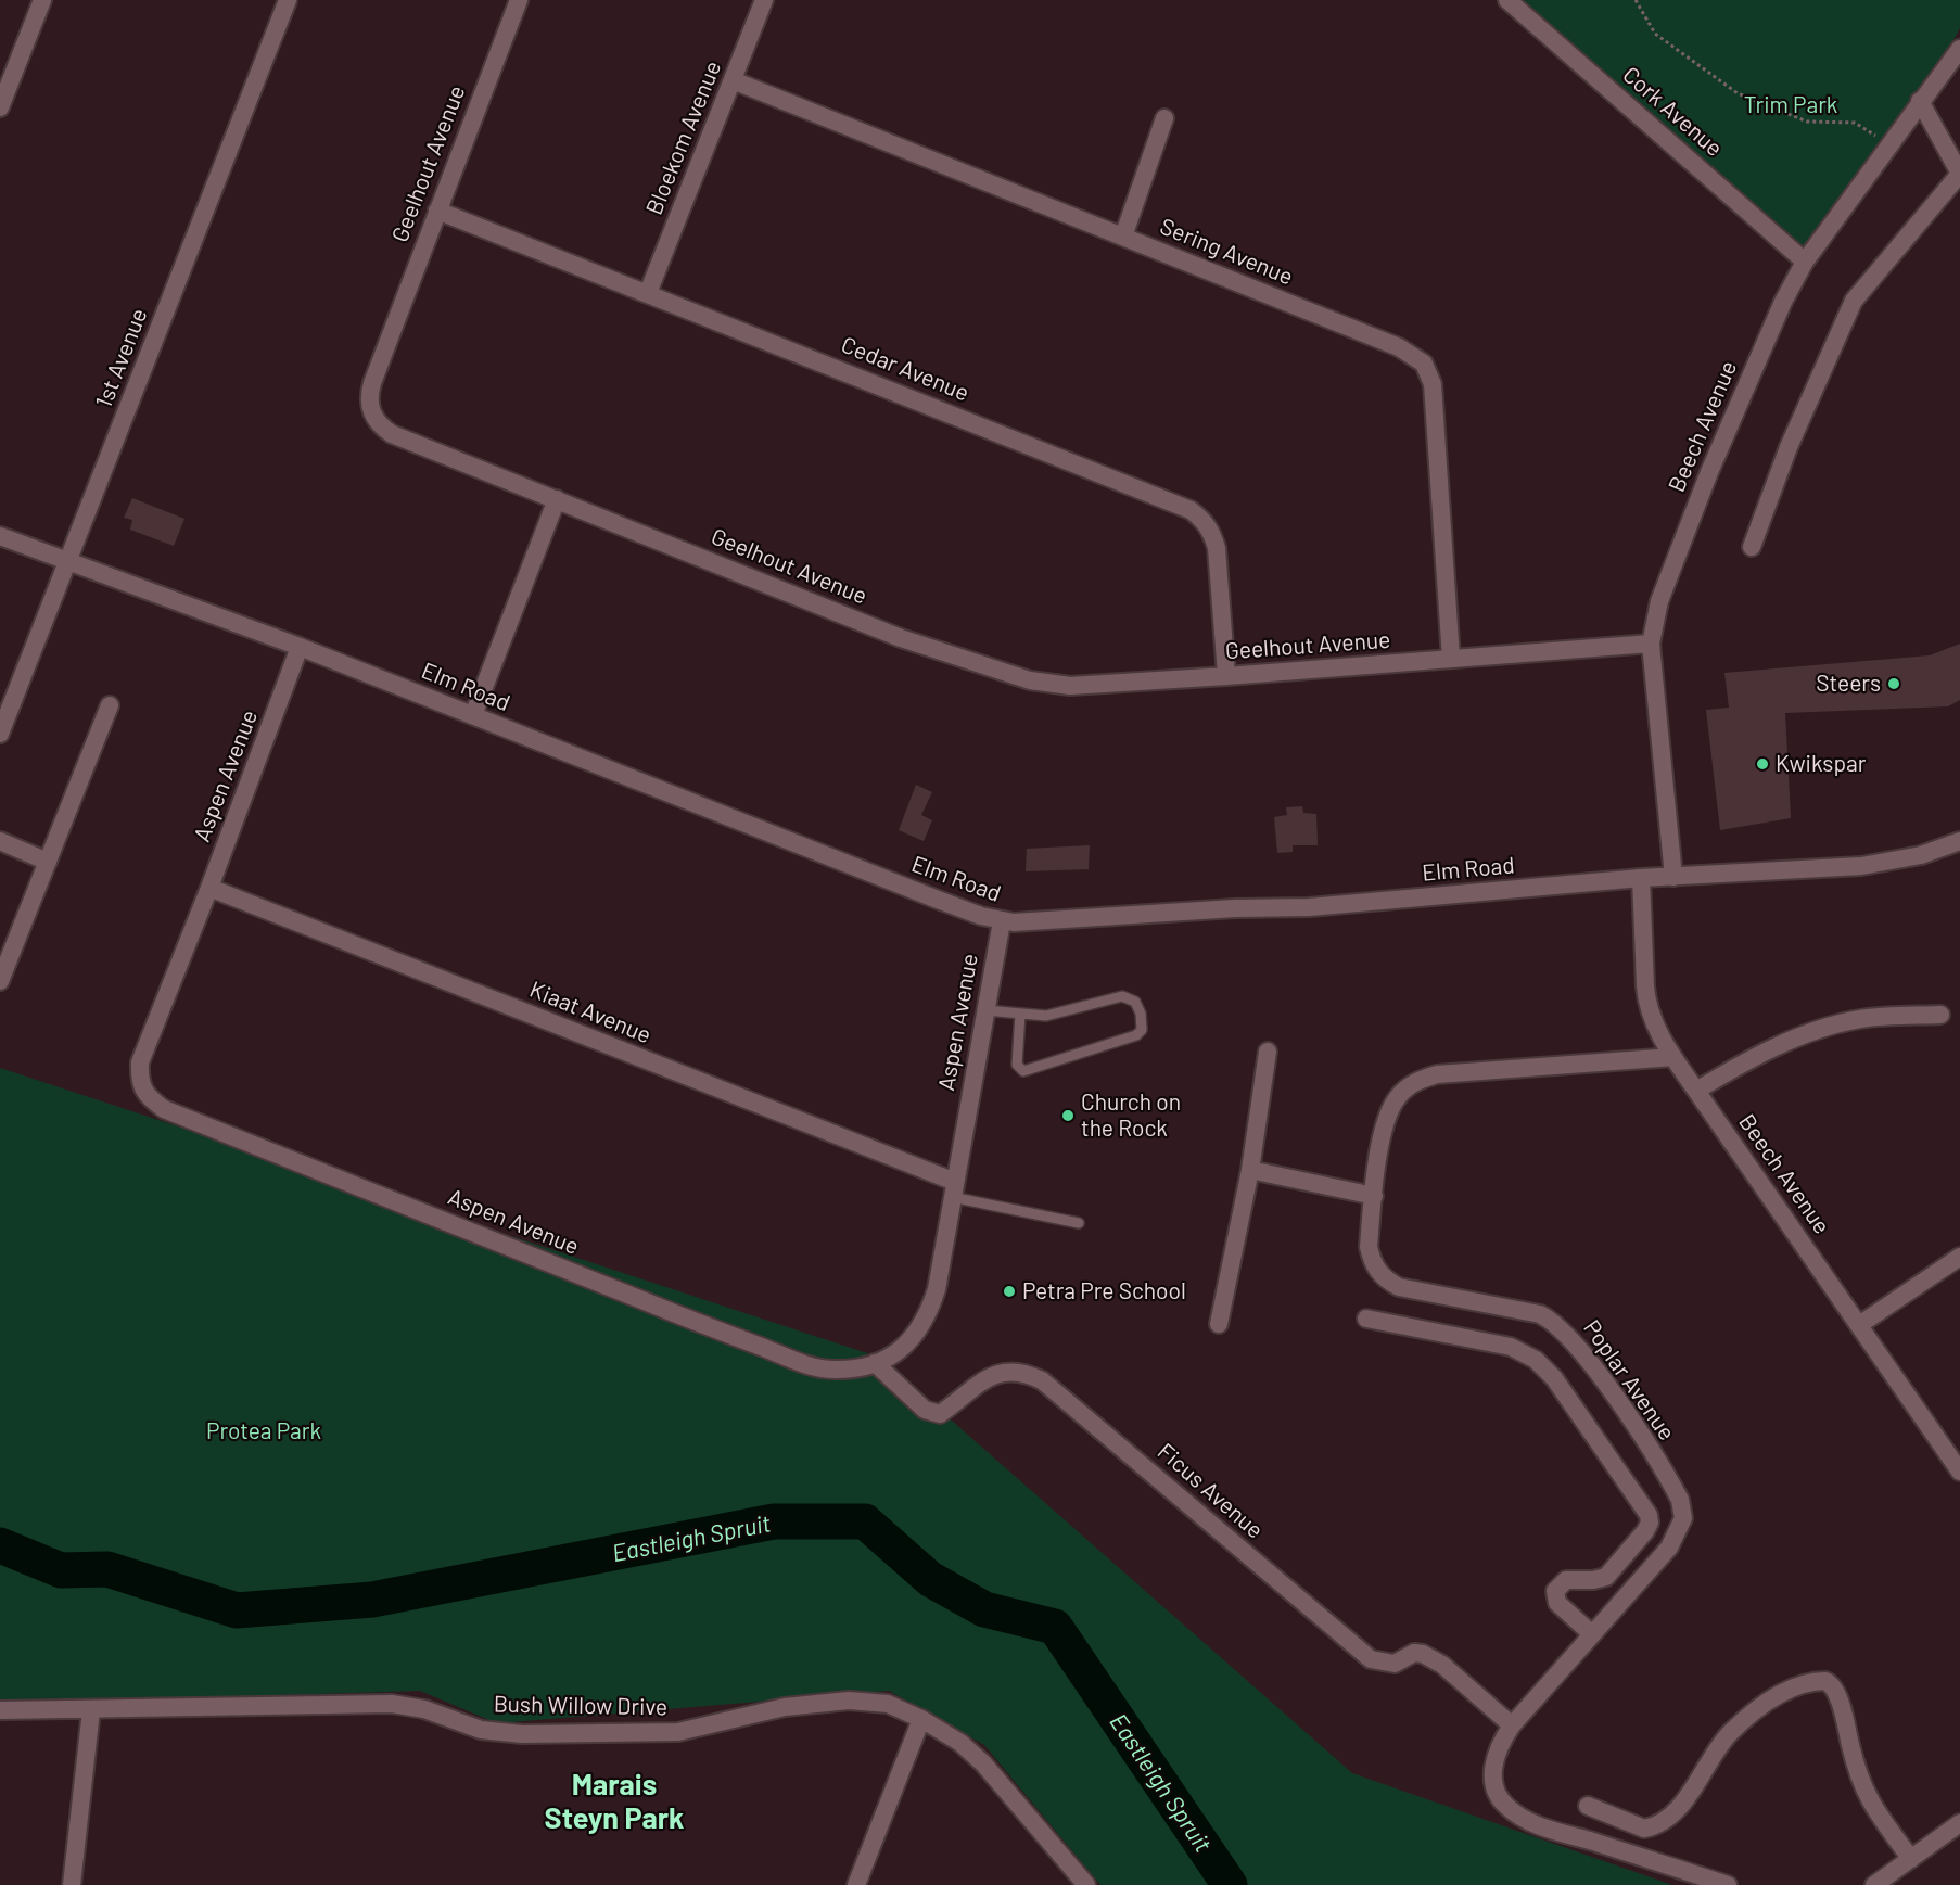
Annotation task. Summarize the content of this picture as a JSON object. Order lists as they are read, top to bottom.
{
  "streets": {
    "street": [
      "Cork Avenue",
      "Bloekom Avenue",
      "Geelhout Avenue",
      "Sering Avenue",
      "1st Avenue",
      "Cedar Avenue",
      "Beech Avenue",
      "Elm Road",
      "Aspen Avenue",
      "Kiaat Avenue",
      "Poplar Avenue",
      "Ficus Avenue",
      "Bush Willow Drive"
    ]
  },
  "crossings": [
    ["Cork Avenue", "Beech Avenue"],
    ["Bloekom Avenue", "Sering Avenue"],
    ["Bloekom Avenue", "Cedar Avenue"],
    ["Geelhout Avenue", "Sering Avenue"],
    ["Geelhout Avenue", "Cedar Avenue"],
    ["Geelhout Avenue", "Beech Avenue"],
    ["1st Avenue", "Elm Road"],
    ["Beech Avenue", "Elm Road"],
    ["Beech Avenue", "Poplar Avenue"],
    ["Elm Road", "Aspen Avenue"],
    ["Aspen Avenue", "Kiaat Avenue"],
    ["Aspen Avenue", "Ficus Avenue"],
    ["Poplar Avenue", "Ficus Avenue"]
  ],
  "districts": ["Marais Steyn Park"],
  "water": ["Eastleigh Spruit"],
  "parks": ["Trim Park", "Protea Park"],
  "places": [
    "Steers",
    "Kwikspar",
    "Church on the Rock",
    "Petra Pre School"
  ]
}
